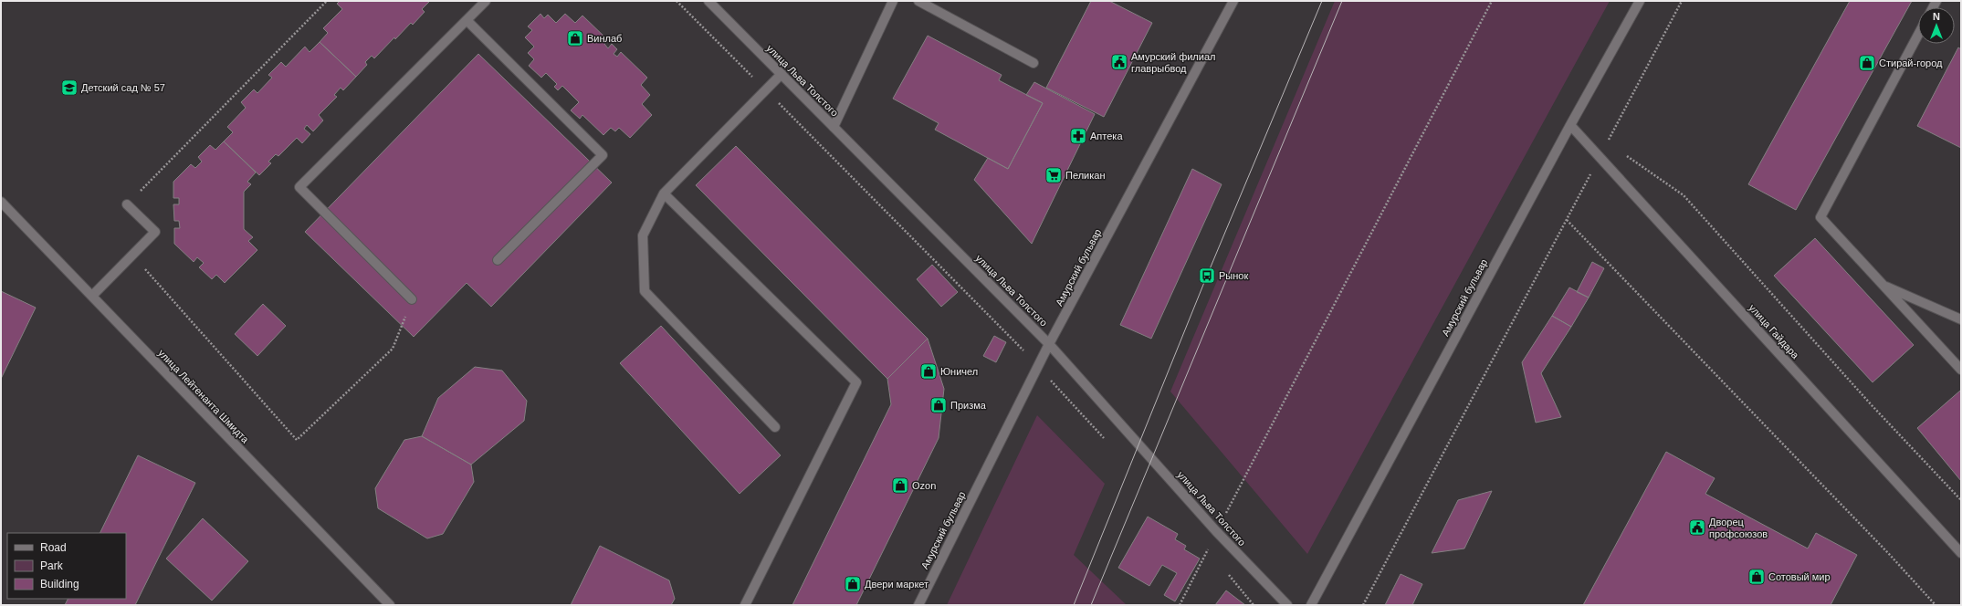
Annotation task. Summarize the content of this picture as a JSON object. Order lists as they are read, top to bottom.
{
  "streets": {
    "street": [
      "улица Льва Толстого",
      "Амурский бульвар",
      "улица Гайдара",
      "улица Лейтенанта Шмидта"
    ]
  },
  "crossings": [
    ["улица Льва Толстого", "Амурский бульвар"],
    ["Амурский бульвар", "улица Гайдара"]
  ],
  "places": {
    "shop": [
      "Винлаб",
      "Стирай-город",
      "Юничел",
      "Призма",
      "Ozon",
      "Сотовый мир",
      "Двери маркет"
    ],
    "public building": ["Амурский филиал главрыбвод", "Дворец профсоюзов"],
    "school or university": ["Детский сад № 57"],
    "pharmacy": ["Аптека"],
    "supermarket": ["Пеликан"],
    "bus stop": ["Рынок"]
  },
  "legend": ["Road", "Park", "Building"],
  "north": "top"
}
